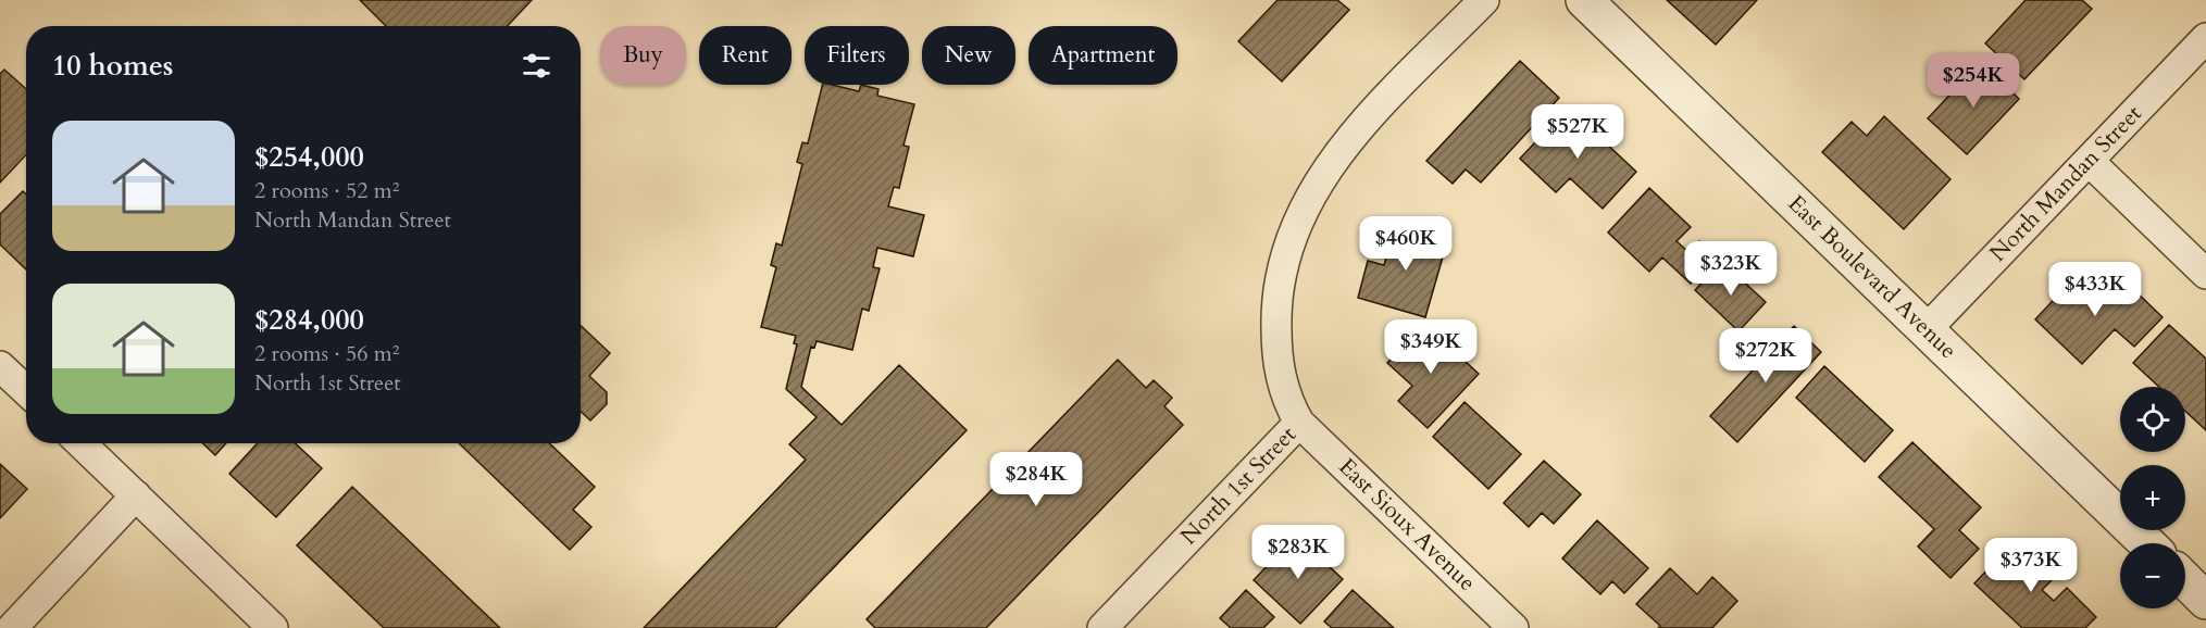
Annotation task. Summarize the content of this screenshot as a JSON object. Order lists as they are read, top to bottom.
{
  "streets": {
    "street": [
      "North Mandan Street",
      "East Boulevard Avenue",
      "North 1st Street",
      "East Sioux Avenue"
    ]
  },
  "crossings": [
    ["North Mandan Street", "East Boulevard Avenue"],
    ["North 1st Street", "East Sioux Avenue"]
  ],
  "page": {
    "chip": [
      "Buy",
      "Rent",
      "Filters",
      "New",
      "Apartment"
    ],
    "heading": "10 homes",
    "price": [
      "$254K",
      "$527K",
      "$460K",
      "$323K",
      "$433K",
      "$349K",
      "$272K",
      "$284K",
      "$283K",
      "$373K"
    ],
    "list": [
      {
        "name": "$254,000",
        "note": "2 rooms · 52 m² · North Mandan Street"
      },
      {
        "name": "$284,000",
        "note": "2 rooms · 56 m² · North 1st Street"
      }
    ],
    "map_buttons": ["+", "−"]
  }
}
